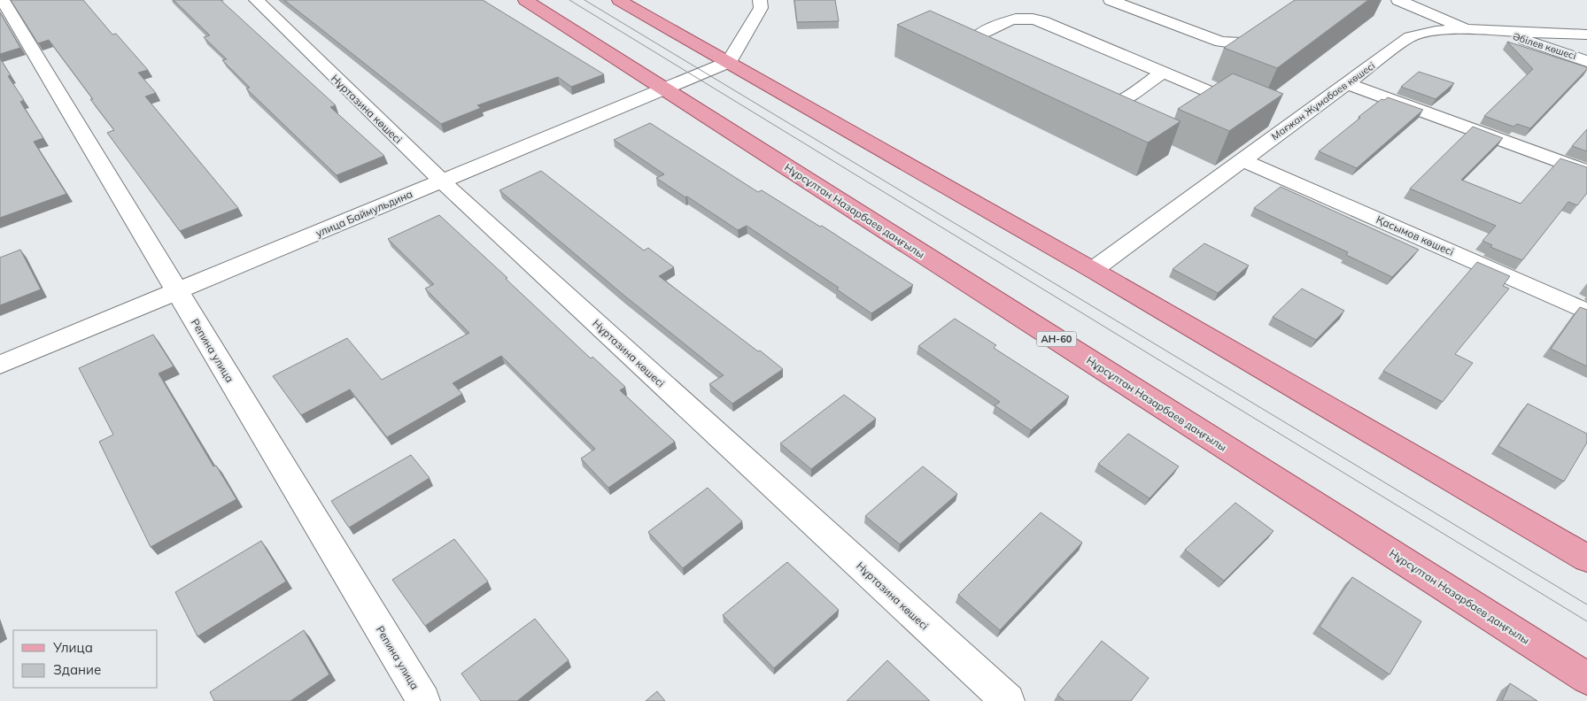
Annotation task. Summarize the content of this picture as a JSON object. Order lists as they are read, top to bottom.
{
  "streets": {
    "main road": ["Нұрсұлтан Назарбаев даңғылы", "АН-60"],
    "street": [
      "Әбілев көшесі",
      "Мағжан Жұмабаев көшесі",
      "Нұртазина көшесі",
      "улица Баймульдина",
      "Қасымов көшесі",
      "Репина улица"
    ]
  },
  "crossings": [
    ["Әбілев көшесі", "Мағжан Жұмабаев көшесі"],
    ["Мағжан Жұмабаев көшесі", "Қасымов көшесі"],
    ["Нұртазина көшесі", "улица Баймульдина"],
    ["Нұрсұлтан Назарбаев даңғылы", "улица Баймульдина"],
    ["улица Баймульдина", "Репина улица"]
  ],
  "legend": ["Улица", "Здание"]
}
